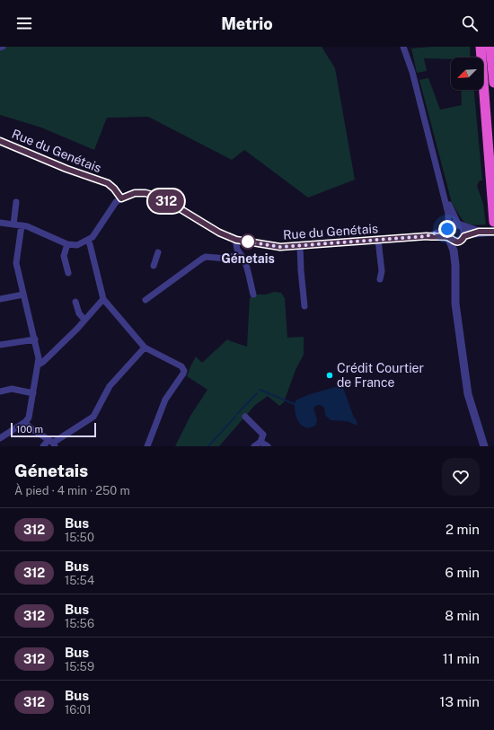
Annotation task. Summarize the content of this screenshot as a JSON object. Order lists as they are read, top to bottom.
{
  "streets": {
    "street": ["Rue du Genétais"]
  },
  "places": ["Génetais", "Crédit Courtier de France"],
  "lines": ["bus line 312"],
  "scale_bar": "100 m",
  "north": "bottom left",
  "page": {
    "header": "Metrio",
    "on_map": "312",
    "scale": "100 m",
    "heading": ["Génetais", "À pied · 4 min · 250 m"],
    "list": [
      {
        "mark": "312",
        "name": "Bus",
        "note": "15:50",
        "value": "2 min"
      },
      {
        "mark": "312",
        "name": "Bus",
        "note": "15:54",
        "value": "6 min"
      },
      {
        "mark": "312",
        "name": "Bus",
        "note": "15:56",
        "value": "8 min"
      },
      {
        "mark": "312",
        "name": "Bus",
        "note": "15:59",
        "value": "11 min"
      },
      {
        "mark": "312",
        "name": "Bus",
        "note": "16:01",
        "value": "13 min"
      }
    ]
  }
}
